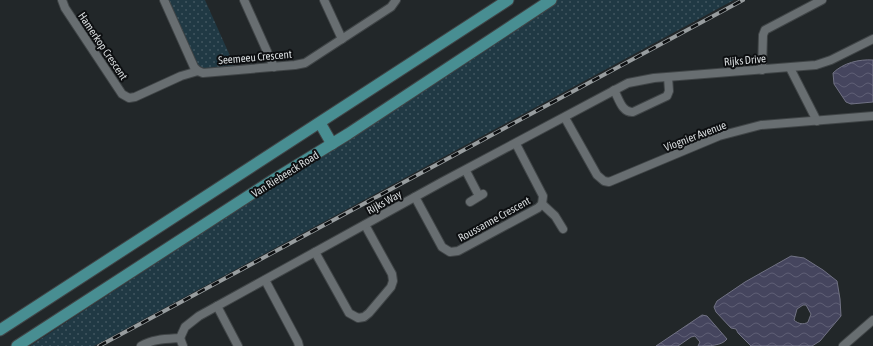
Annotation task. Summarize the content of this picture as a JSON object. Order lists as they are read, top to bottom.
{
  "streets": {
    "main road": ["Van Riebeeck Road"],
    "street": [
      "Hamerkop Crescent",
      "Seemeeu Crescent",
      "Rijks Drive",
      "Viognier Avenue",
      "Rijks Way",
      "Roussanne Crescent"
    ]
  },
  "crossings": [
    ["Hamerkop Crescent", "Seemeeu Crescent"],
    ["Rijks Drive", "Rijks Way"],
    ["Viognier Avenue", "Rijks Way"],
    ["Rijks Way", "Roussanne Crescent"]
  ]
}
